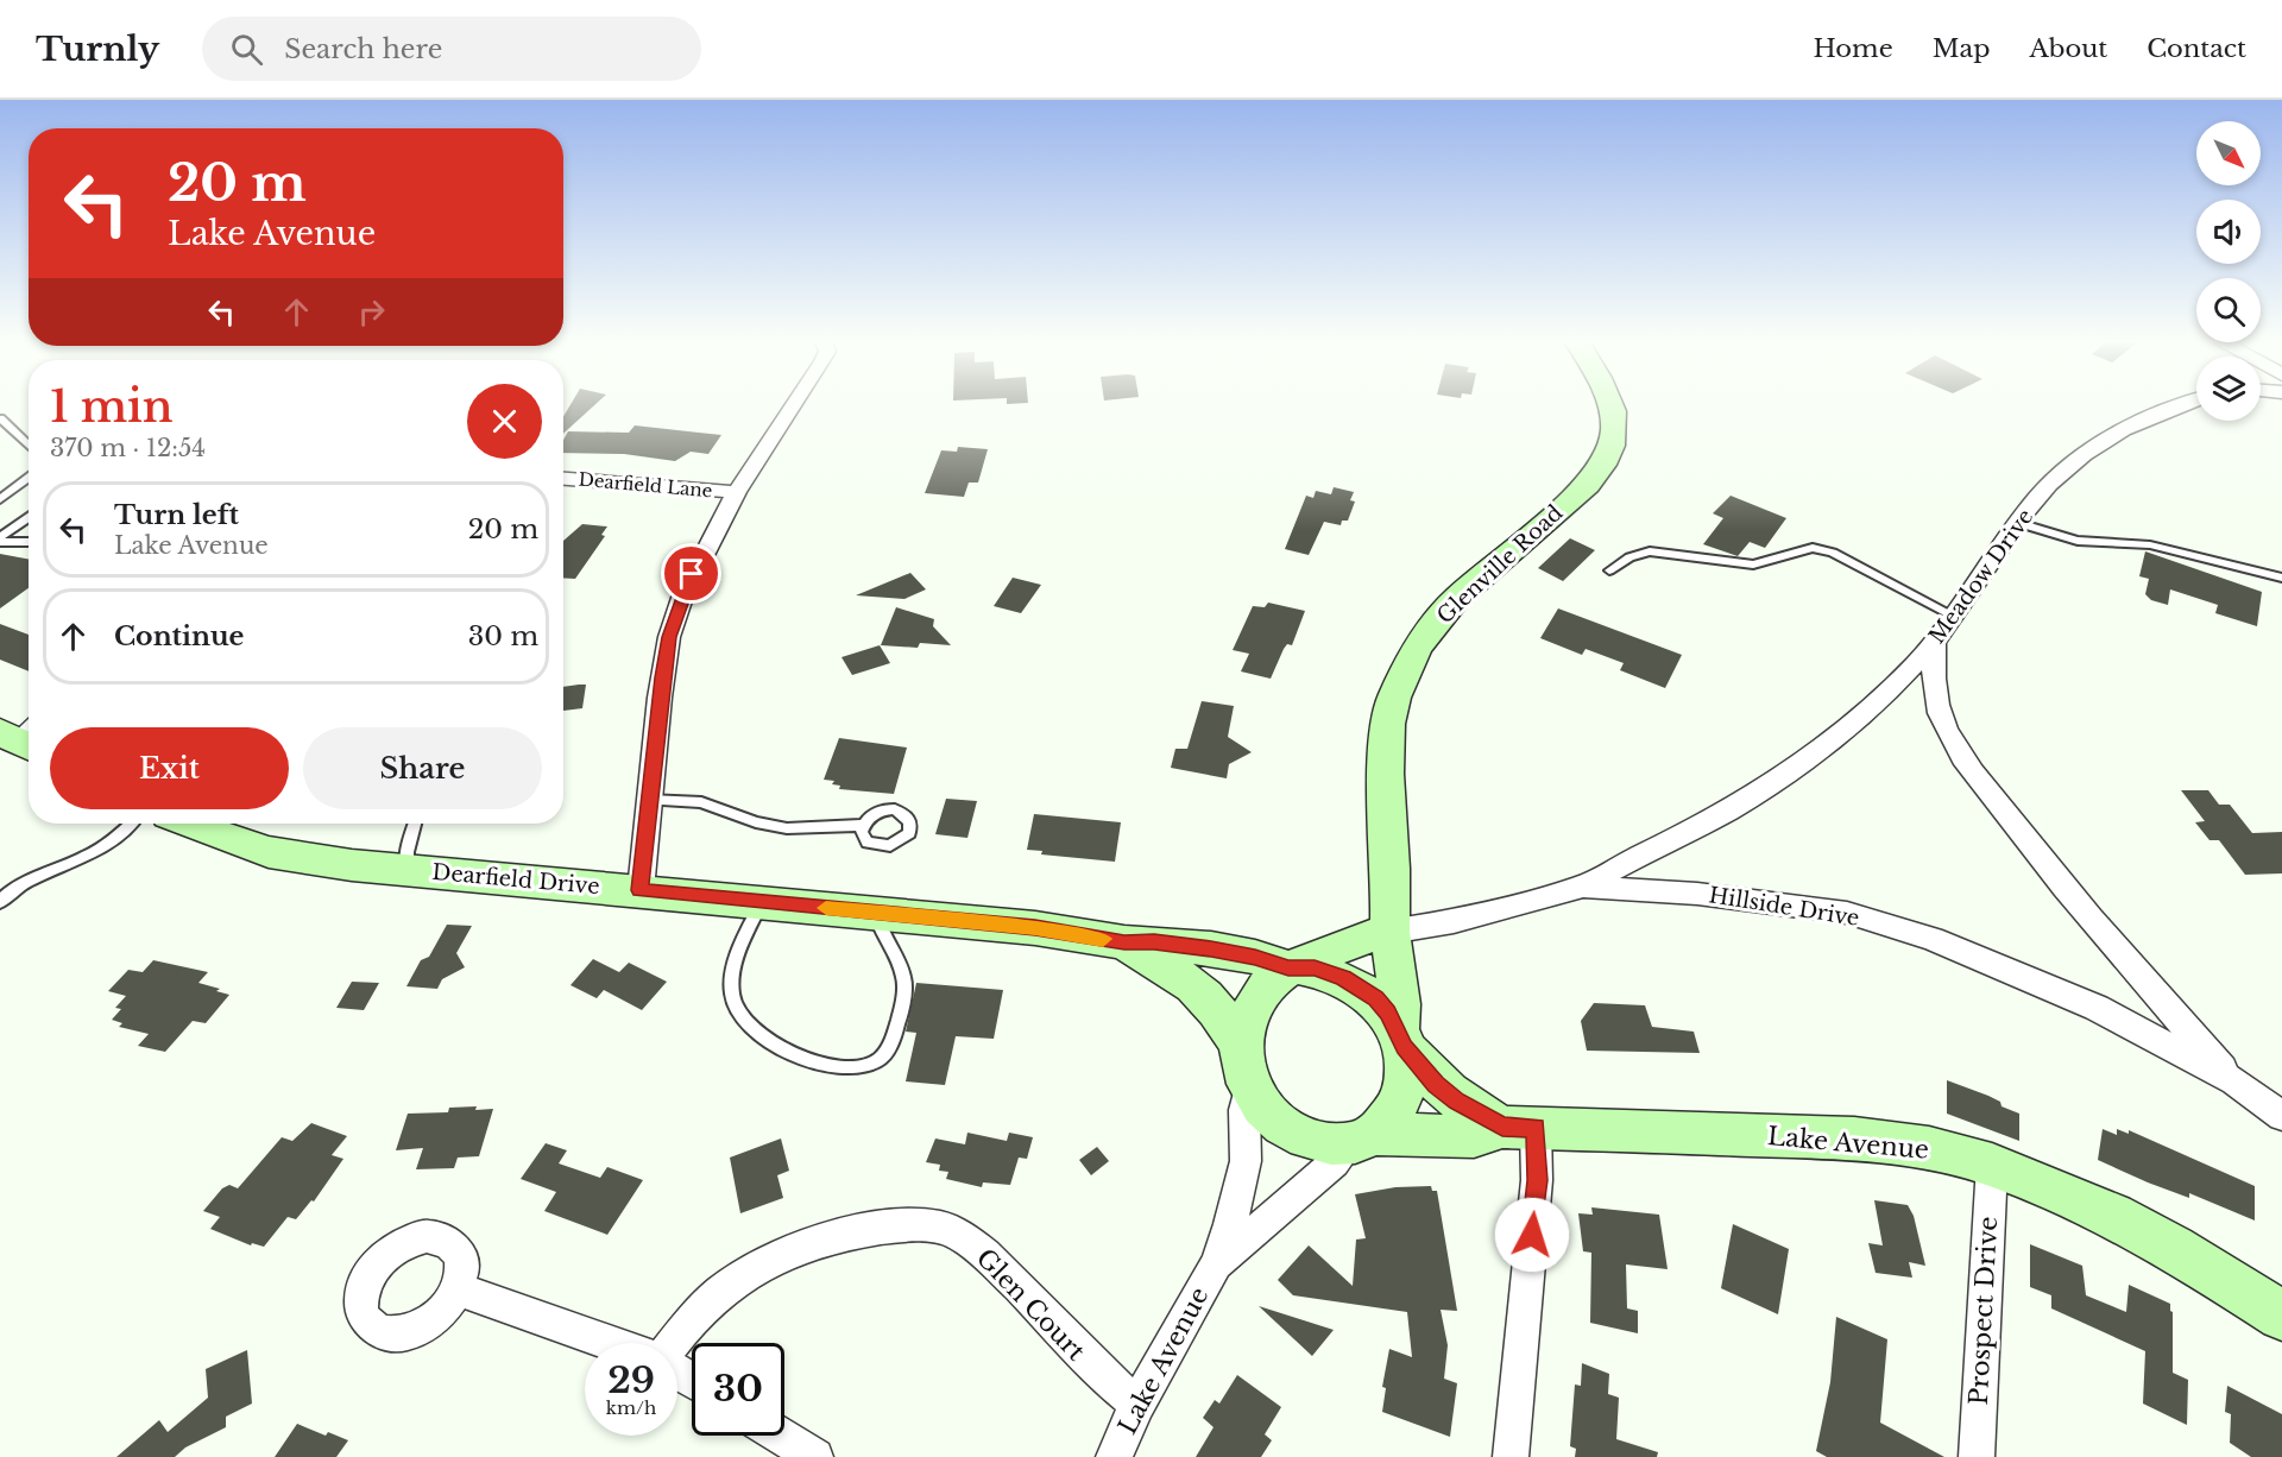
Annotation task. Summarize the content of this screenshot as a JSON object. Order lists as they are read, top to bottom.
{
  "streets": {
    "main road": ["Glenville Road", "Dearfield Drive", "Lake Avenue"],
    "street": [
      "Dearfield Lane",
      "Meadow Drive",
      "Hillside Drive",
      "Glen Court",
      "Prospect Drive"
    ]
  },
  "crossings": [
    ["Glenville Road", "Dearfield Drive"],
    ["Glenville Road", "Hillside Drive"],
    ["Glenville Road", "Lake Avenue"],
    ["Meadow Drive", "Hillside Drive"],
    ["Dearfield Drive", "Lake Avenue"],
    ["Lake Avenue", "Glen Court"],
    ["Lake Avenue", "Prospect Drive"]
  ],
  "north": "bottom right",
  "page": {
    "header": "Turnly",
    "search": "Search here",
    "nav": [
      "Home",
      "Map",
      "About",
      "Contact"
    ],
    "turn": ["20 m", "Lake Avenue"],
    "heading": ["1 min", "370 m · 12:54"],
    "list": [
      {
        "name": "Turn left",
        "note": "Lake Avenue",
        "value": "20 m"
      },
      {
        "name": "Continue",
        "value": "30 m"
      }
    ],
    "buttons": ["Exit", "Share"],
    "speed": "29 km/h",
    "limit": "30"
  }
}
